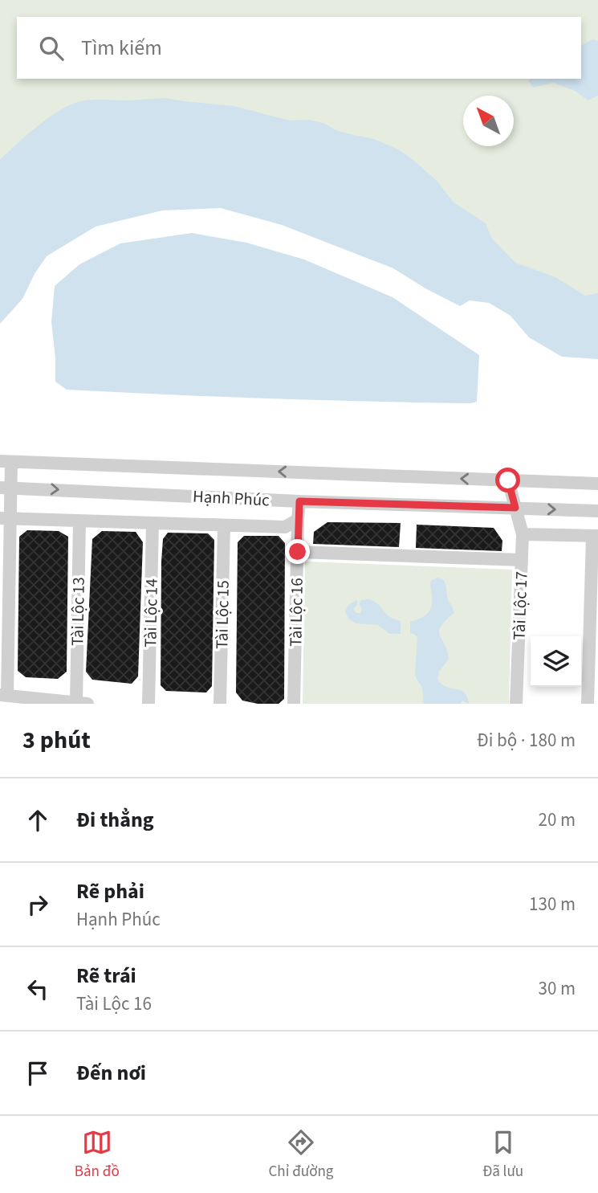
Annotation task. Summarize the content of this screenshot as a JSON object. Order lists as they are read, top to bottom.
{
  "streets": {
    "street": [
      "Hạnh Phúc",
      "Tài Lộc 17",
      "Tài Lộc 13",
      "Tài Lộc 16",
      "Tài Lộc 14",
      "Tài Lộc 15"
    ]
  },
  "crossings": [
    ["Hạnh Phúc", "Tài Lộc 17"],
    ["Hạnh Phúc", "Tài Lộc 16"]
  ],
  "north": "top left",
  "page": {
    "search": "Tìm kiếm",
    "heading": ["3 phút", "Đi bộ · 180 m"],
    "list": [
      ["Đi thẳng", "20 m"],
      ["Rẽ phải", "Hạnh Phúc", "130 m"],
      ["Rẽ trái", "Tài Lộc 16", "30 m"],
      "Đến nơi"
    ],
    "nav": ["Bản đồ", "Chỉ đường", "Đã lưu"]
  }
}
